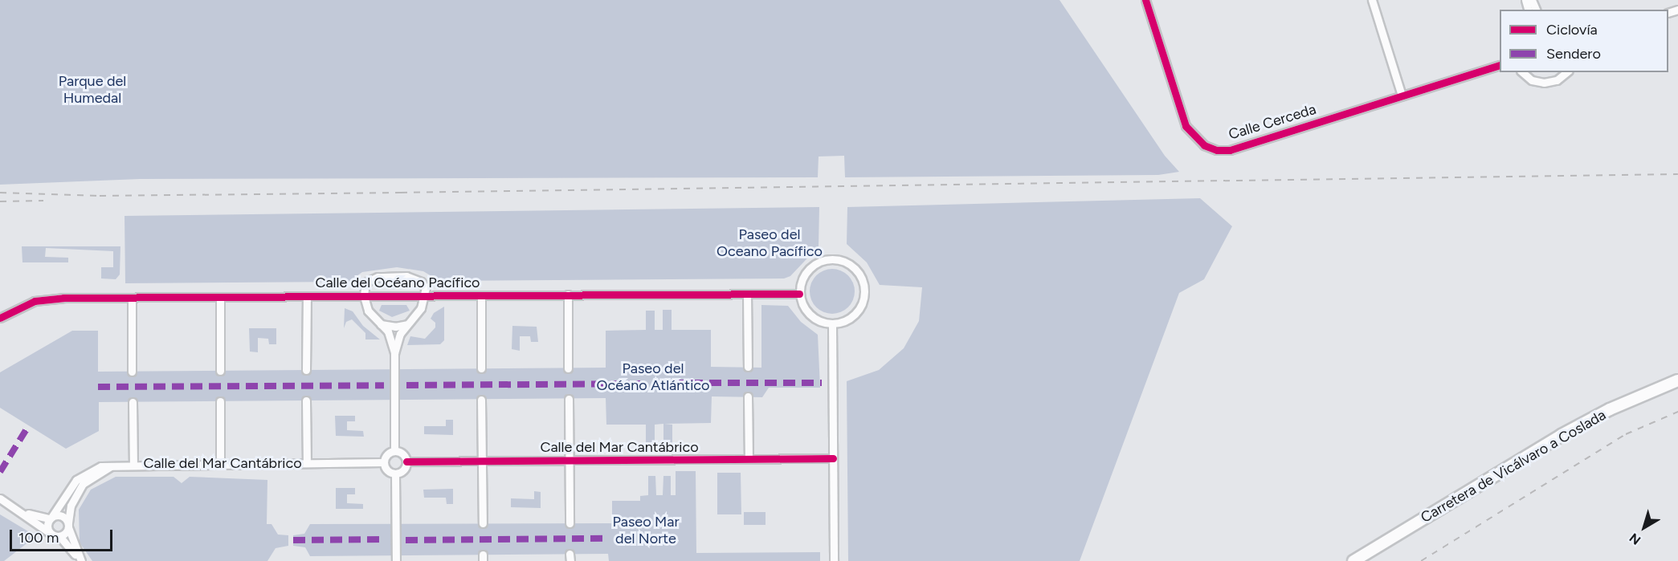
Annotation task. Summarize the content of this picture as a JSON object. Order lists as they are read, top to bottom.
{
  "streets": {
    "street": [
      "Calle Cerceda",
      "Calle del Océano Pacífico",
      "Calle del Mar Cantábrico",
      "Carretera de Vicálvaro a Coslada"
    ]
  },
  "parks": [
    "Parque del Humedal",
    "Paseo del Oceano Pacífico",
    "Paseo del Océano Atlántico",
    "Paseo Mar del Norte"
  ],
  "legend": ["Ciclovía", "Sendero"],
  "scale_bar": "100 m",
  "north": "bottom left"
}
